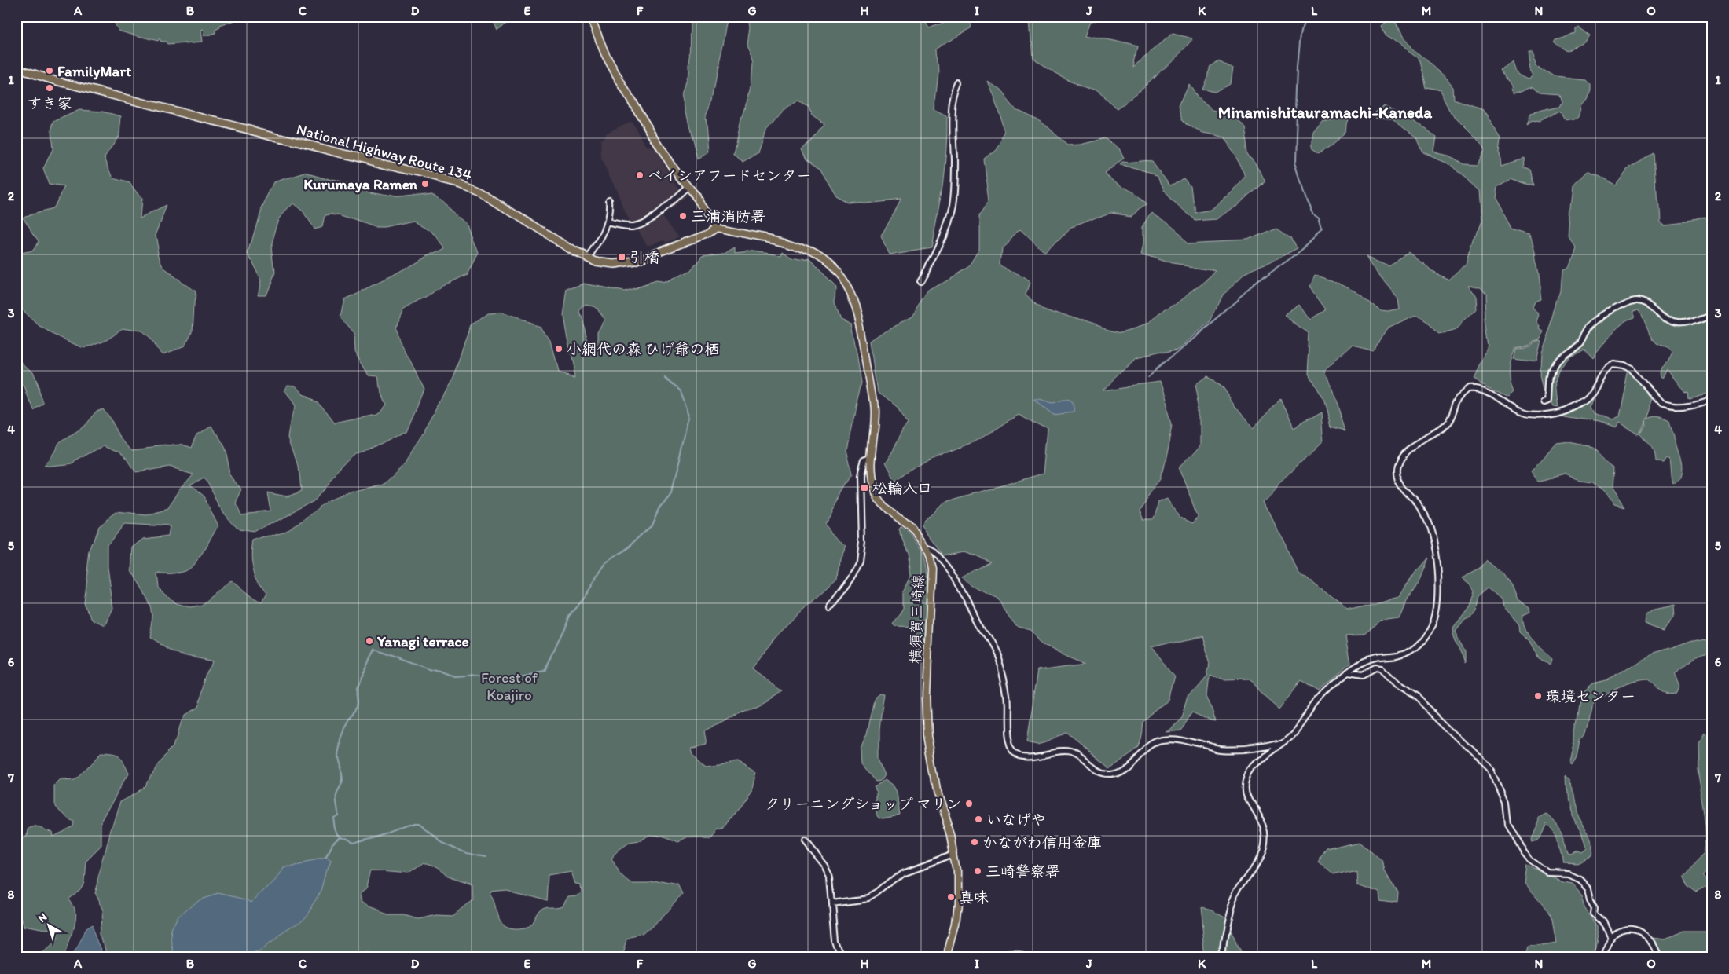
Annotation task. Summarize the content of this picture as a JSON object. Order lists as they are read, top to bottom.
{
  "streets": {
    "highway": ["National Highway Route 134"],
    "main road": ["横須賀三崎線"]
  },
  "crossings": [
    ["National Highway Route 134", "横須賀三崎線"]
  ],
  "districts": ["Minamishitauramachi-Kaneda"],
  "parks": ["Forest of Koajiro"],
  "places": {
    "other": [
      "FamilyMart",
      "すき家",
      "ベイシアフードセンター",
      "Kurumaya Ramen",
      "三浦消防署",
      "小網代の森 ひげ爺の栖",
      "Yanagi terrace",
      "環境センター",
      "クリーニングショップ マリン",
      "いなげや",
      "かながわ信用金庫",
      "三崎警察署",
      "真味"
    ],
    "transit": ["引橋", "松輪入口"]
  },
  "north": "top left",
  "grid": {
    "columns": [
      "A",
      "B",
      "C",
      "D",
      "E",
      "F",
      "G",
      "H",
      "I",
      "J",
      "K",
      "L",
      "M",
      "N",
      "O"
    ],
    "rows": [
      "1",
      "2",
      "3",
      "4",
      "5",
      "6",
      "7",
      "8"
    ]
  }
}
